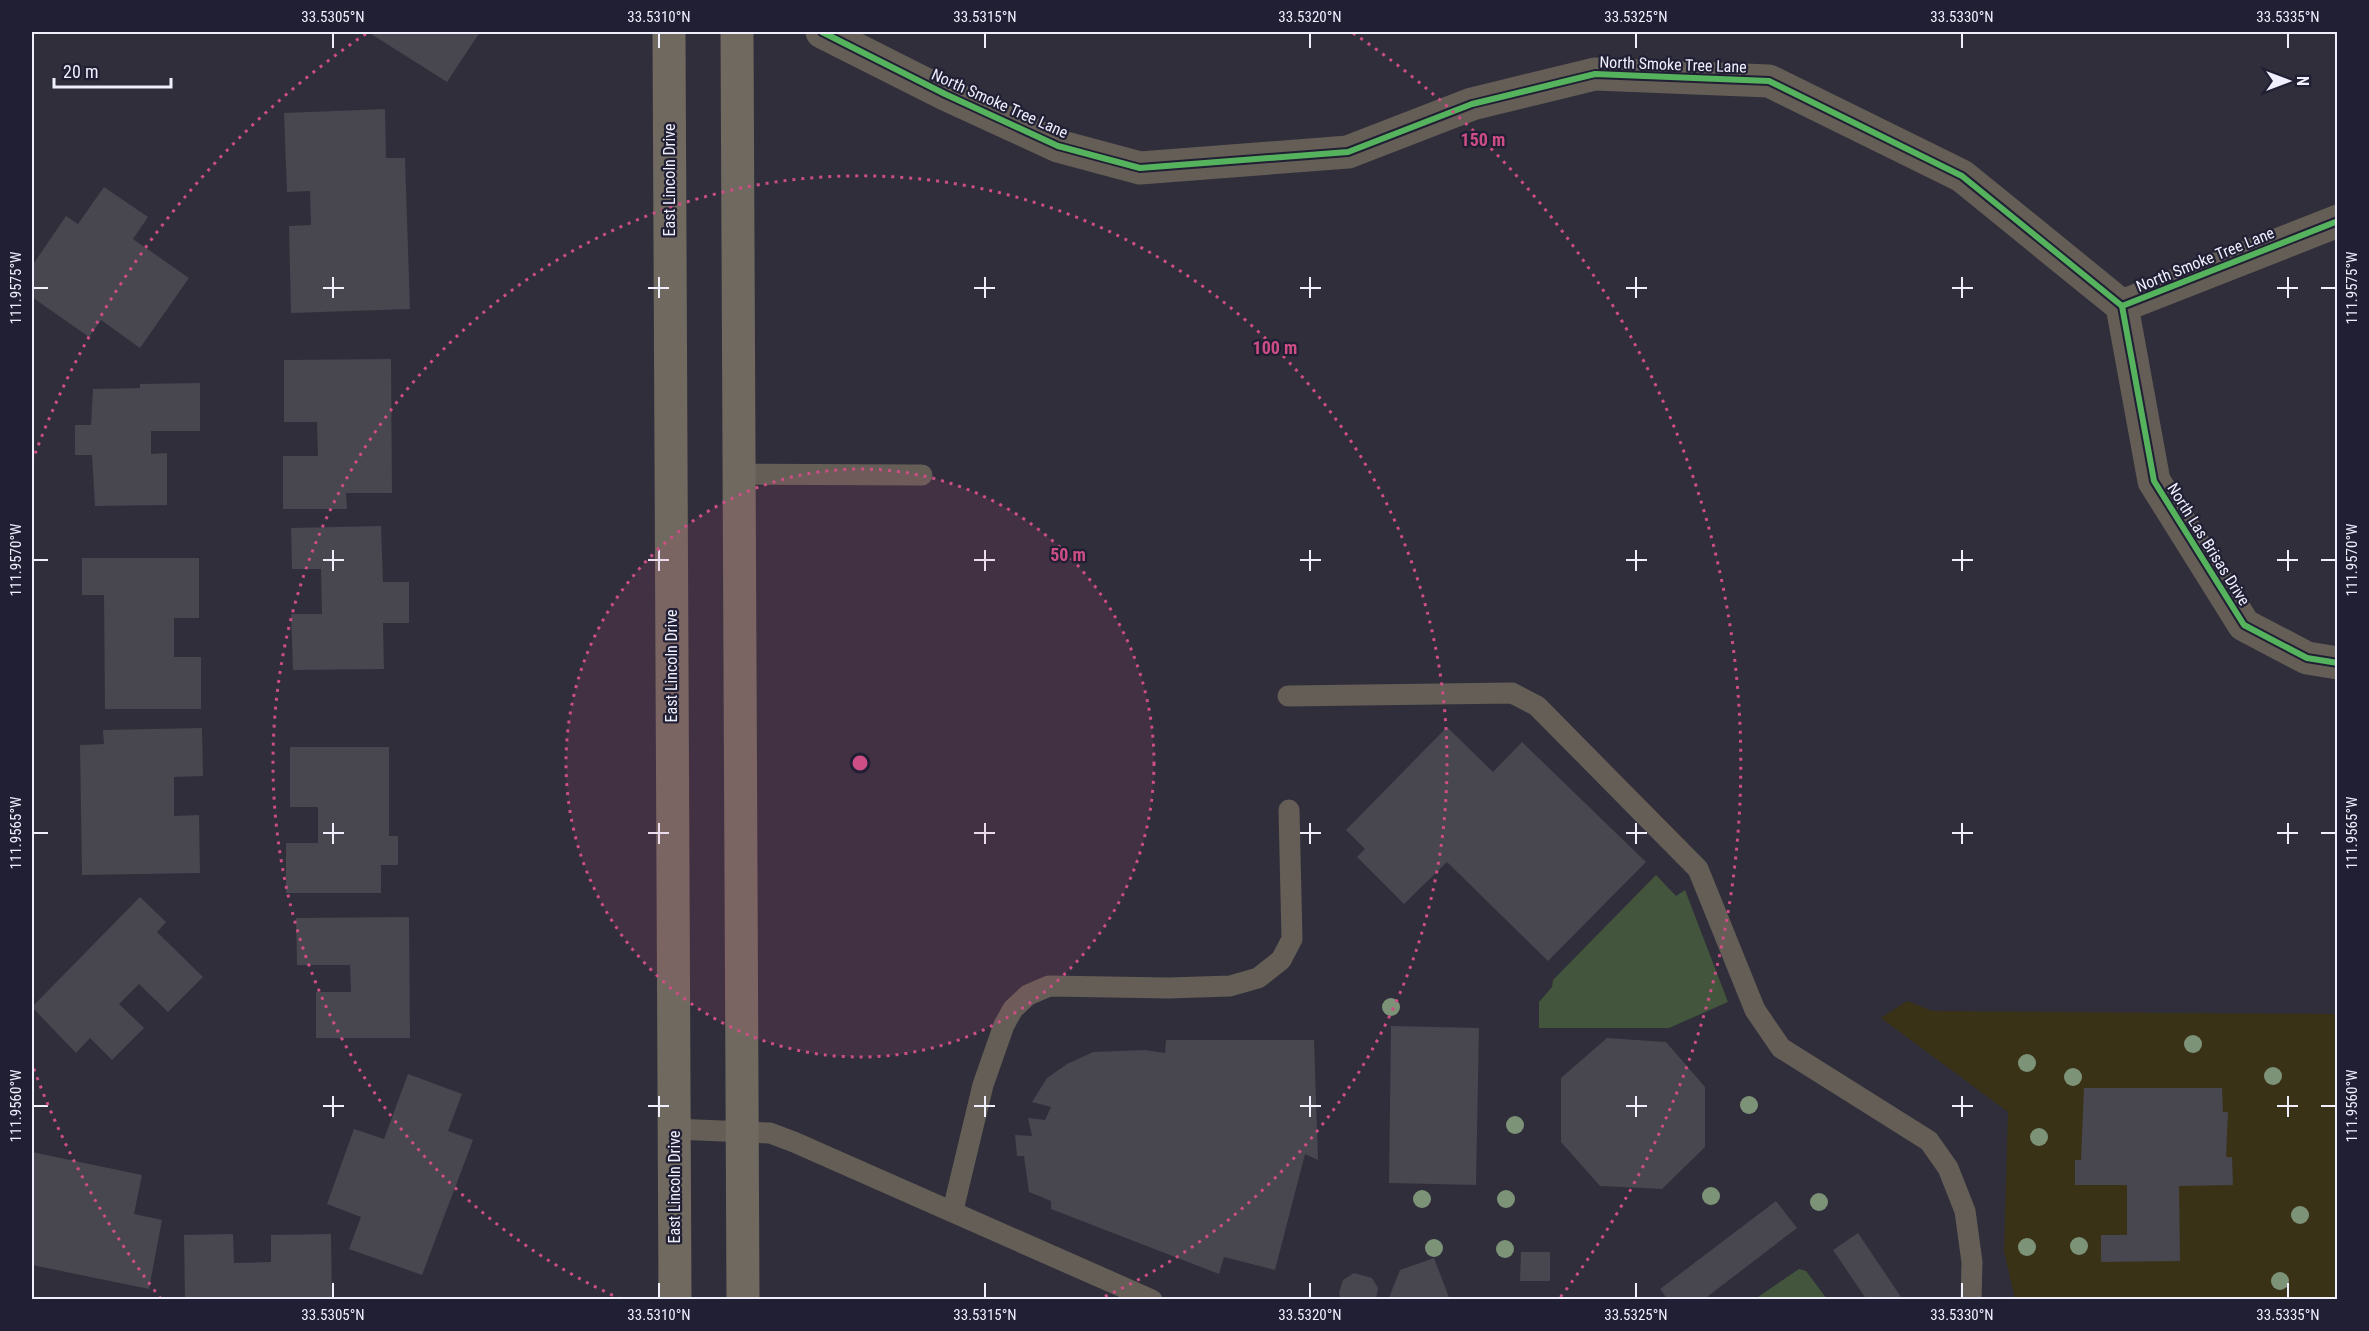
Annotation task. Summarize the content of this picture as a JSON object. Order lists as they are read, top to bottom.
{
  "streets": {
    "main road": ["East Lincoln Drive"],
    "street": ["North Smoke Tree Lane", "North Las Brisas Drive"]
  },
  "crossings": [
    ["North Smoke Tree Lane", "North Las Brisas Drive"]
  ],
  "scale_bar": "20 m",
  "north": "right",
  "coordinates": [
    "33.5305°N",
    "33.5310°N",
    "33.5315°N",
    "33.5320°N",
    "33.5325°N",
    "33.5330°N",
    "33.5335°N",
    "111.9575°W",
    "111.9570°W",
    "111.9565°W",
    "111.9560°W"
  ],
  "rings": ["150 m", "100 m", "50 m"]
}
